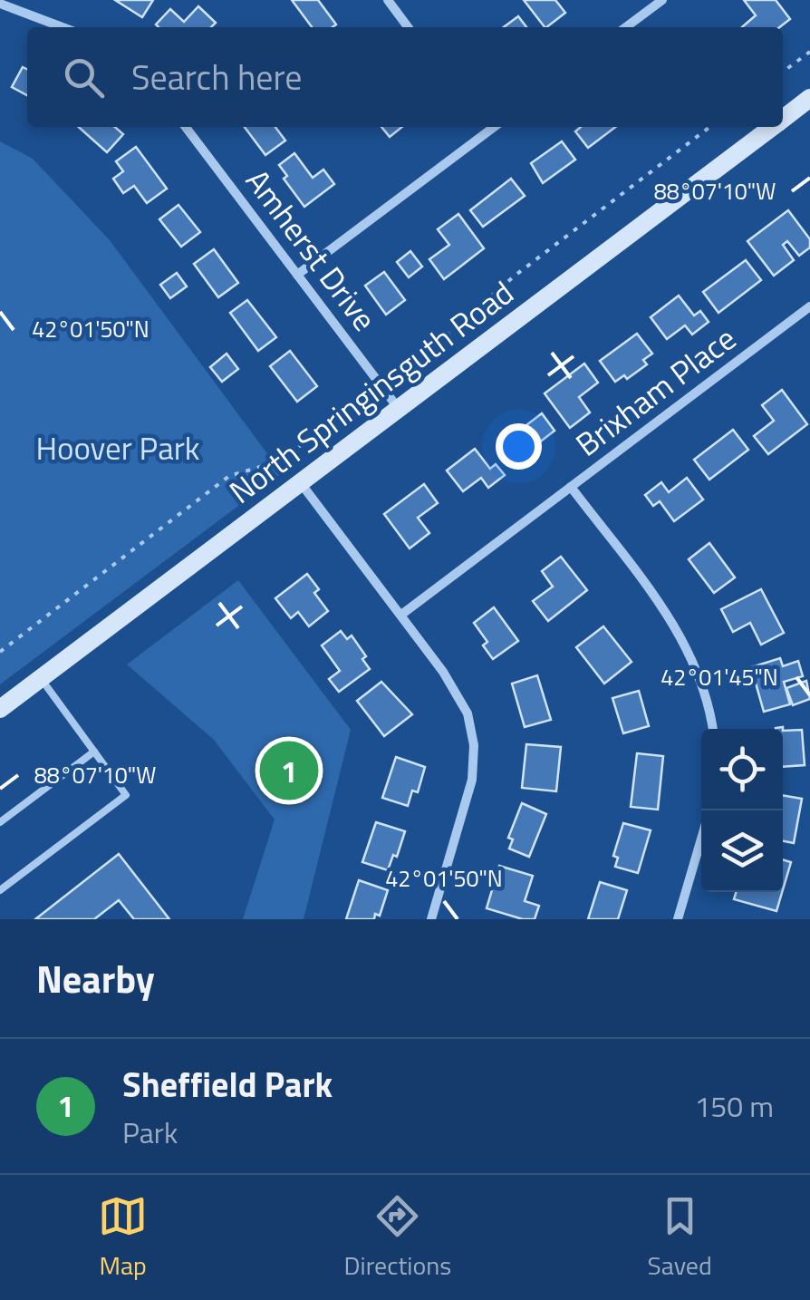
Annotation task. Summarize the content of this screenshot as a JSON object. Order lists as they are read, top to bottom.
{
  "streets": {
    "street": ["Amherst Drive", "Brixham Place", "North Springinsguth Road"]
  },
  "crossings": [
    ["Amherst Drive", "North Springinsguth Road"]
  ],
  "parks": ["Hoover Park"],
  "page": {
    "search": "Search here",
    "pins": "1",
    "heading": "Nearby",
    "list": [
      {
        "mark": "1",
        "name": "Sheffield Park",
        "note": "Park",
        "value": "150 m"
      }
    ],
    "nav": ["Map", "Directions", "Saved"]
  },
  "coordinates": ["88°07'10\"W", "42°01'50\"N", "42°01'45\"N"]
}
